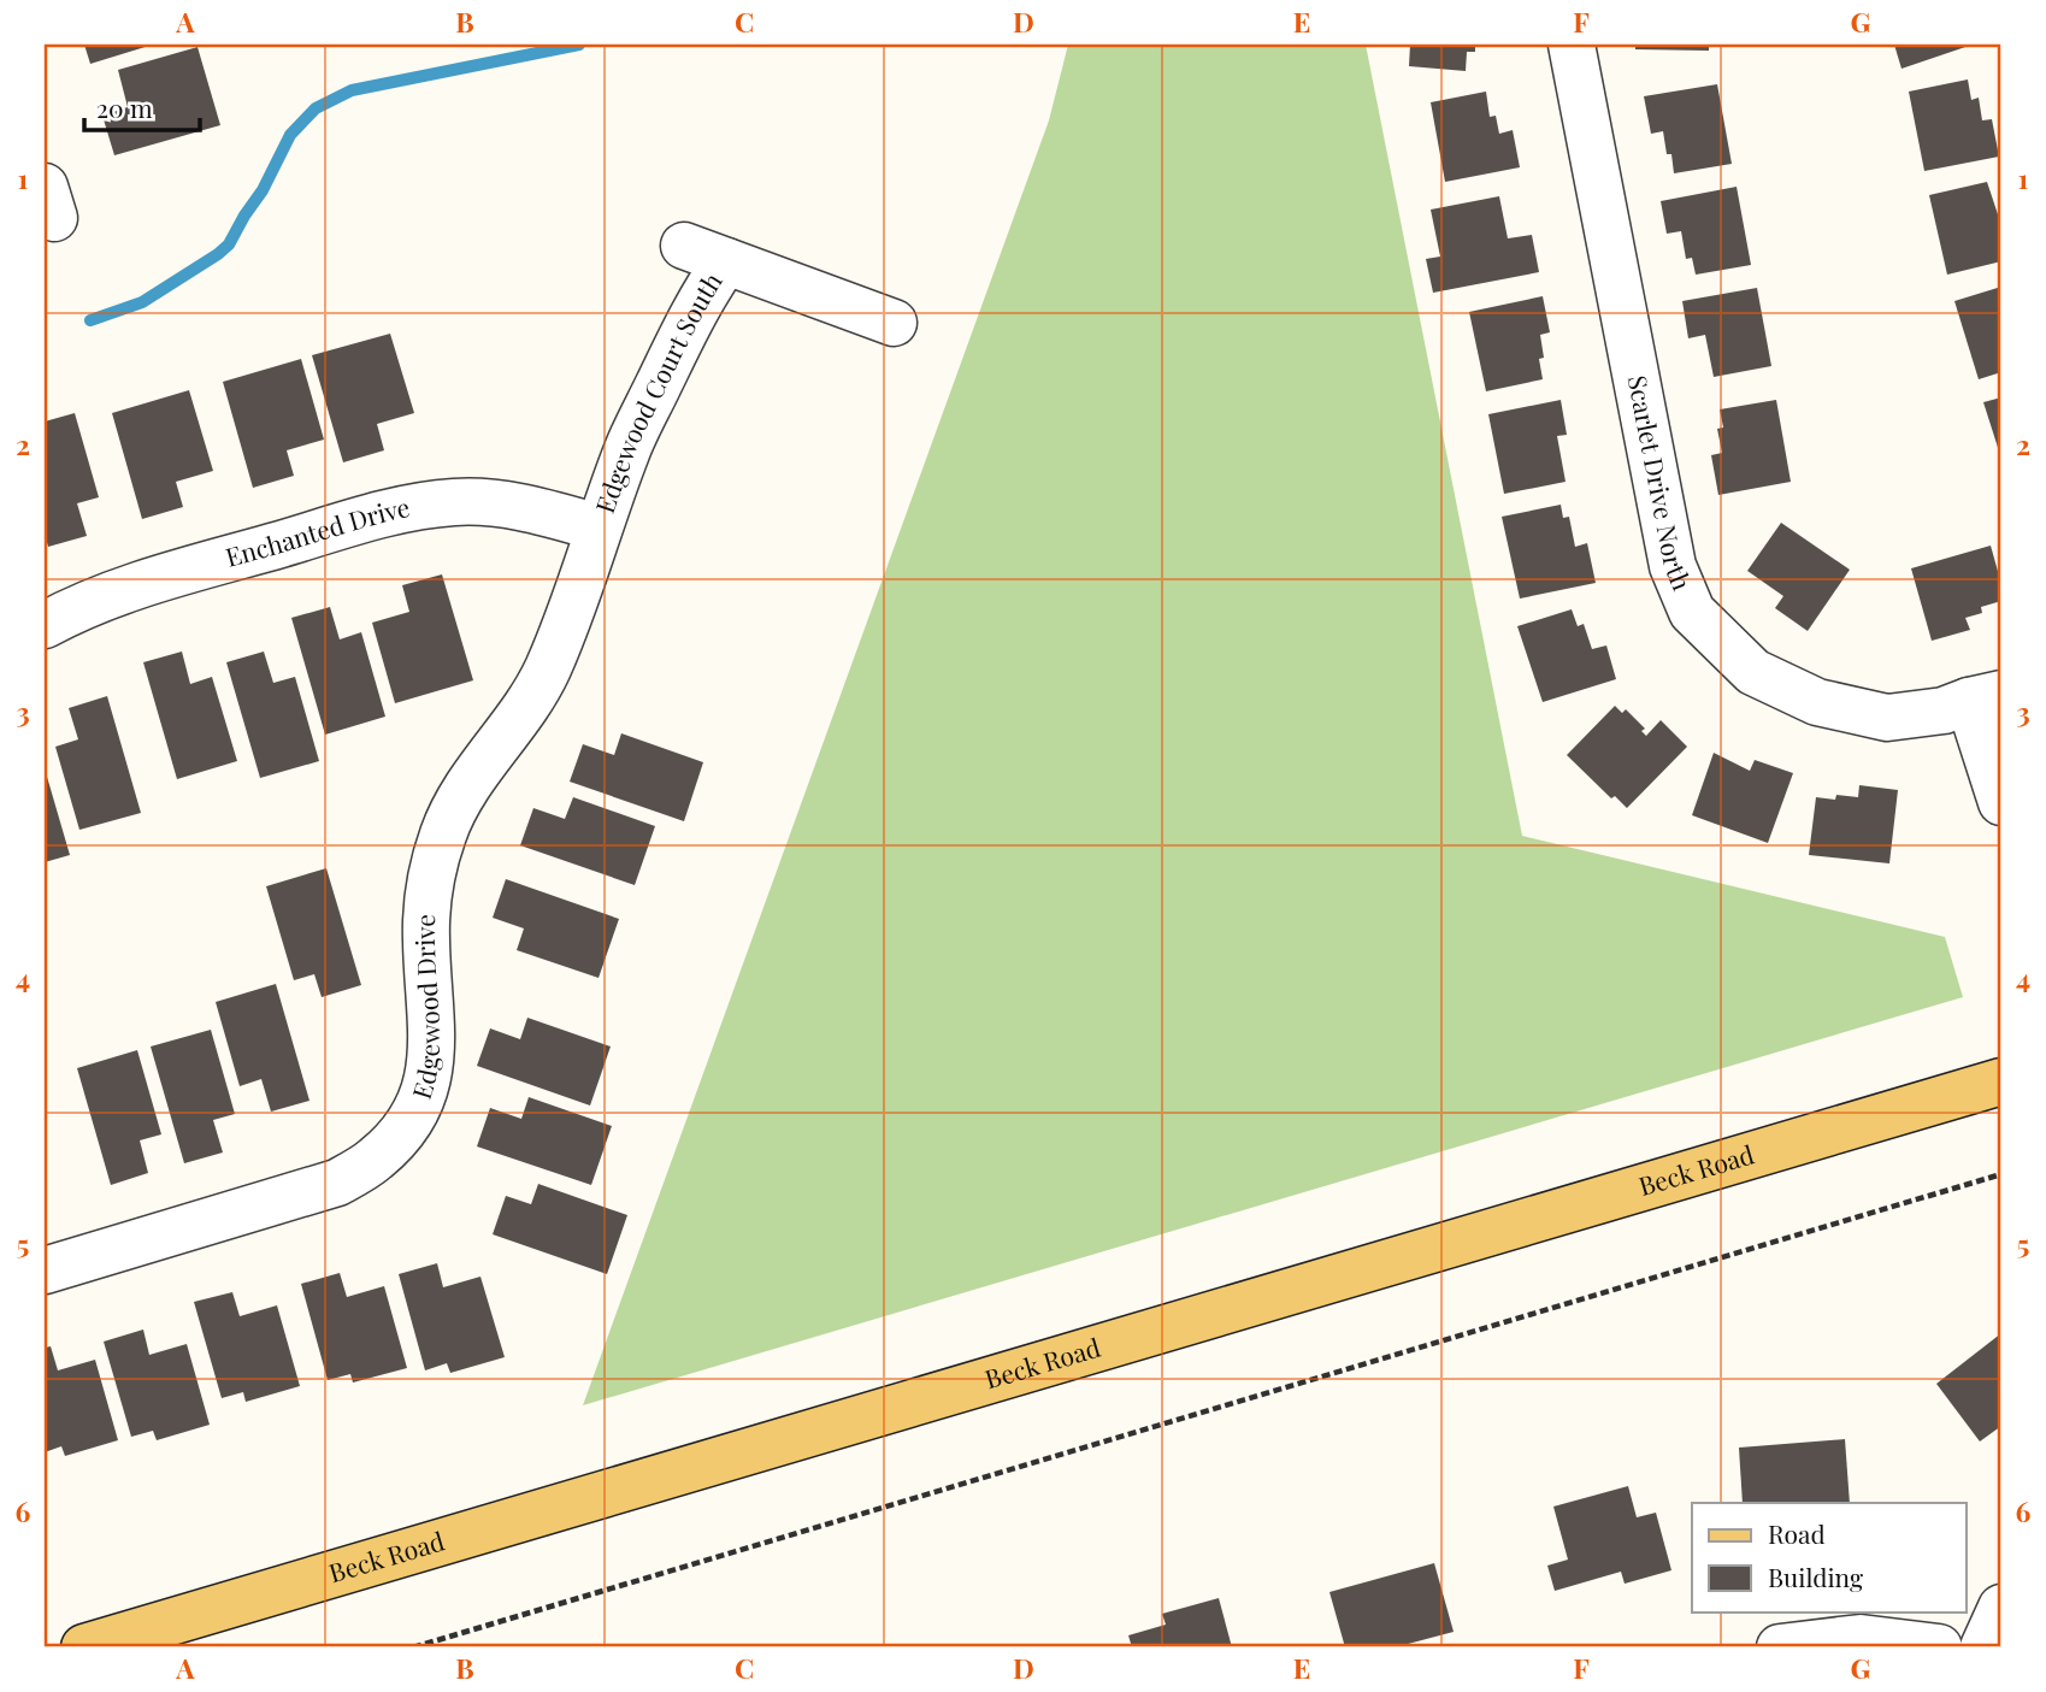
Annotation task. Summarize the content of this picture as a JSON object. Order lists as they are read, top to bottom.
{
  "streets": {
    "main road": ["Beck Road"],
    "street": [
      "Edgewood Court South",
      "Scarlet Drive North",
      "Enchanted Drive",
      "Edgewood Drive"
    ]
  },
  "crossings": [
    ["Edgewood Court South", "Enchanted Drive"],
    ["Edgewood Court South", "Edgewood Drive"],
    ["Enchanted Drive", "Edgewood Drive"]
  ],
  "legend": ["Road", "Building"],
  "scale_bar": "20 m",
  "grid": {
    "columns": [
      "A",
      "B",
      "C",
      "D",
      "E",
      "F",
      "G"
    ],
    "rows": [
      "1",
      "2",
      "3",
      "4",
      "5",
      "6"
    ]
  }
}
